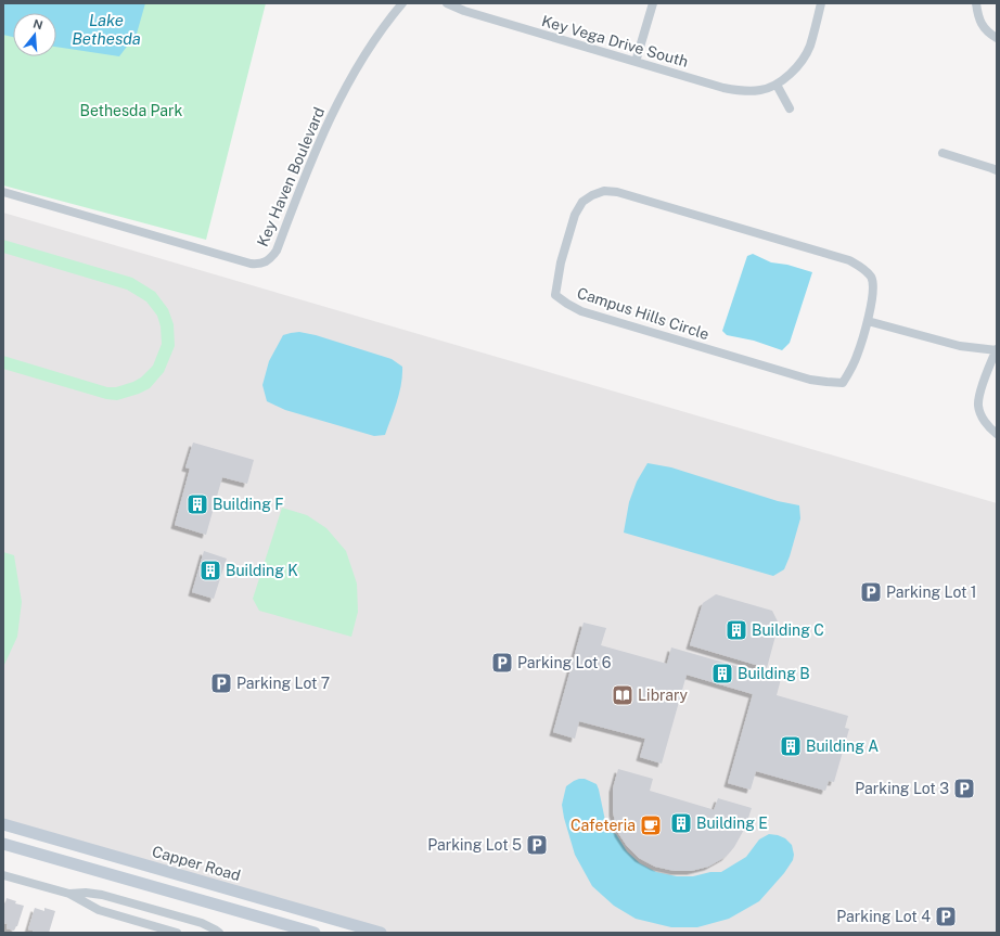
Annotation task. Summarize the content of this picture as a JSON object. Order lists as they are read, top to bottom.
{
  "streets": {
    "street": [
      "Key Vega Drive South",
      "Key Haven Boulevard",
      "Campus Hills Circle",
      "Capper Road"
    ]
  },
  "water": ["Lake Bethesda"],
  "parks": ["Bethesda Park"],
  "places": {
    "building": [
      "Building F",
      "Building K",
      "Building C",
      "Building B",
      "Building A",
      "Building E"
    ],
    "parking": [
      "Parking Lot 1",
      "Parking Lot 6",
      "Parking Lot 7",
      "Parking Lot 3",
      "Parking Lot 5",
      "Parking Lot 4"
    ],
    "library": ["Library"],
    "cafe": ["Cafeteria"]
  },
  "north": "top"
}
